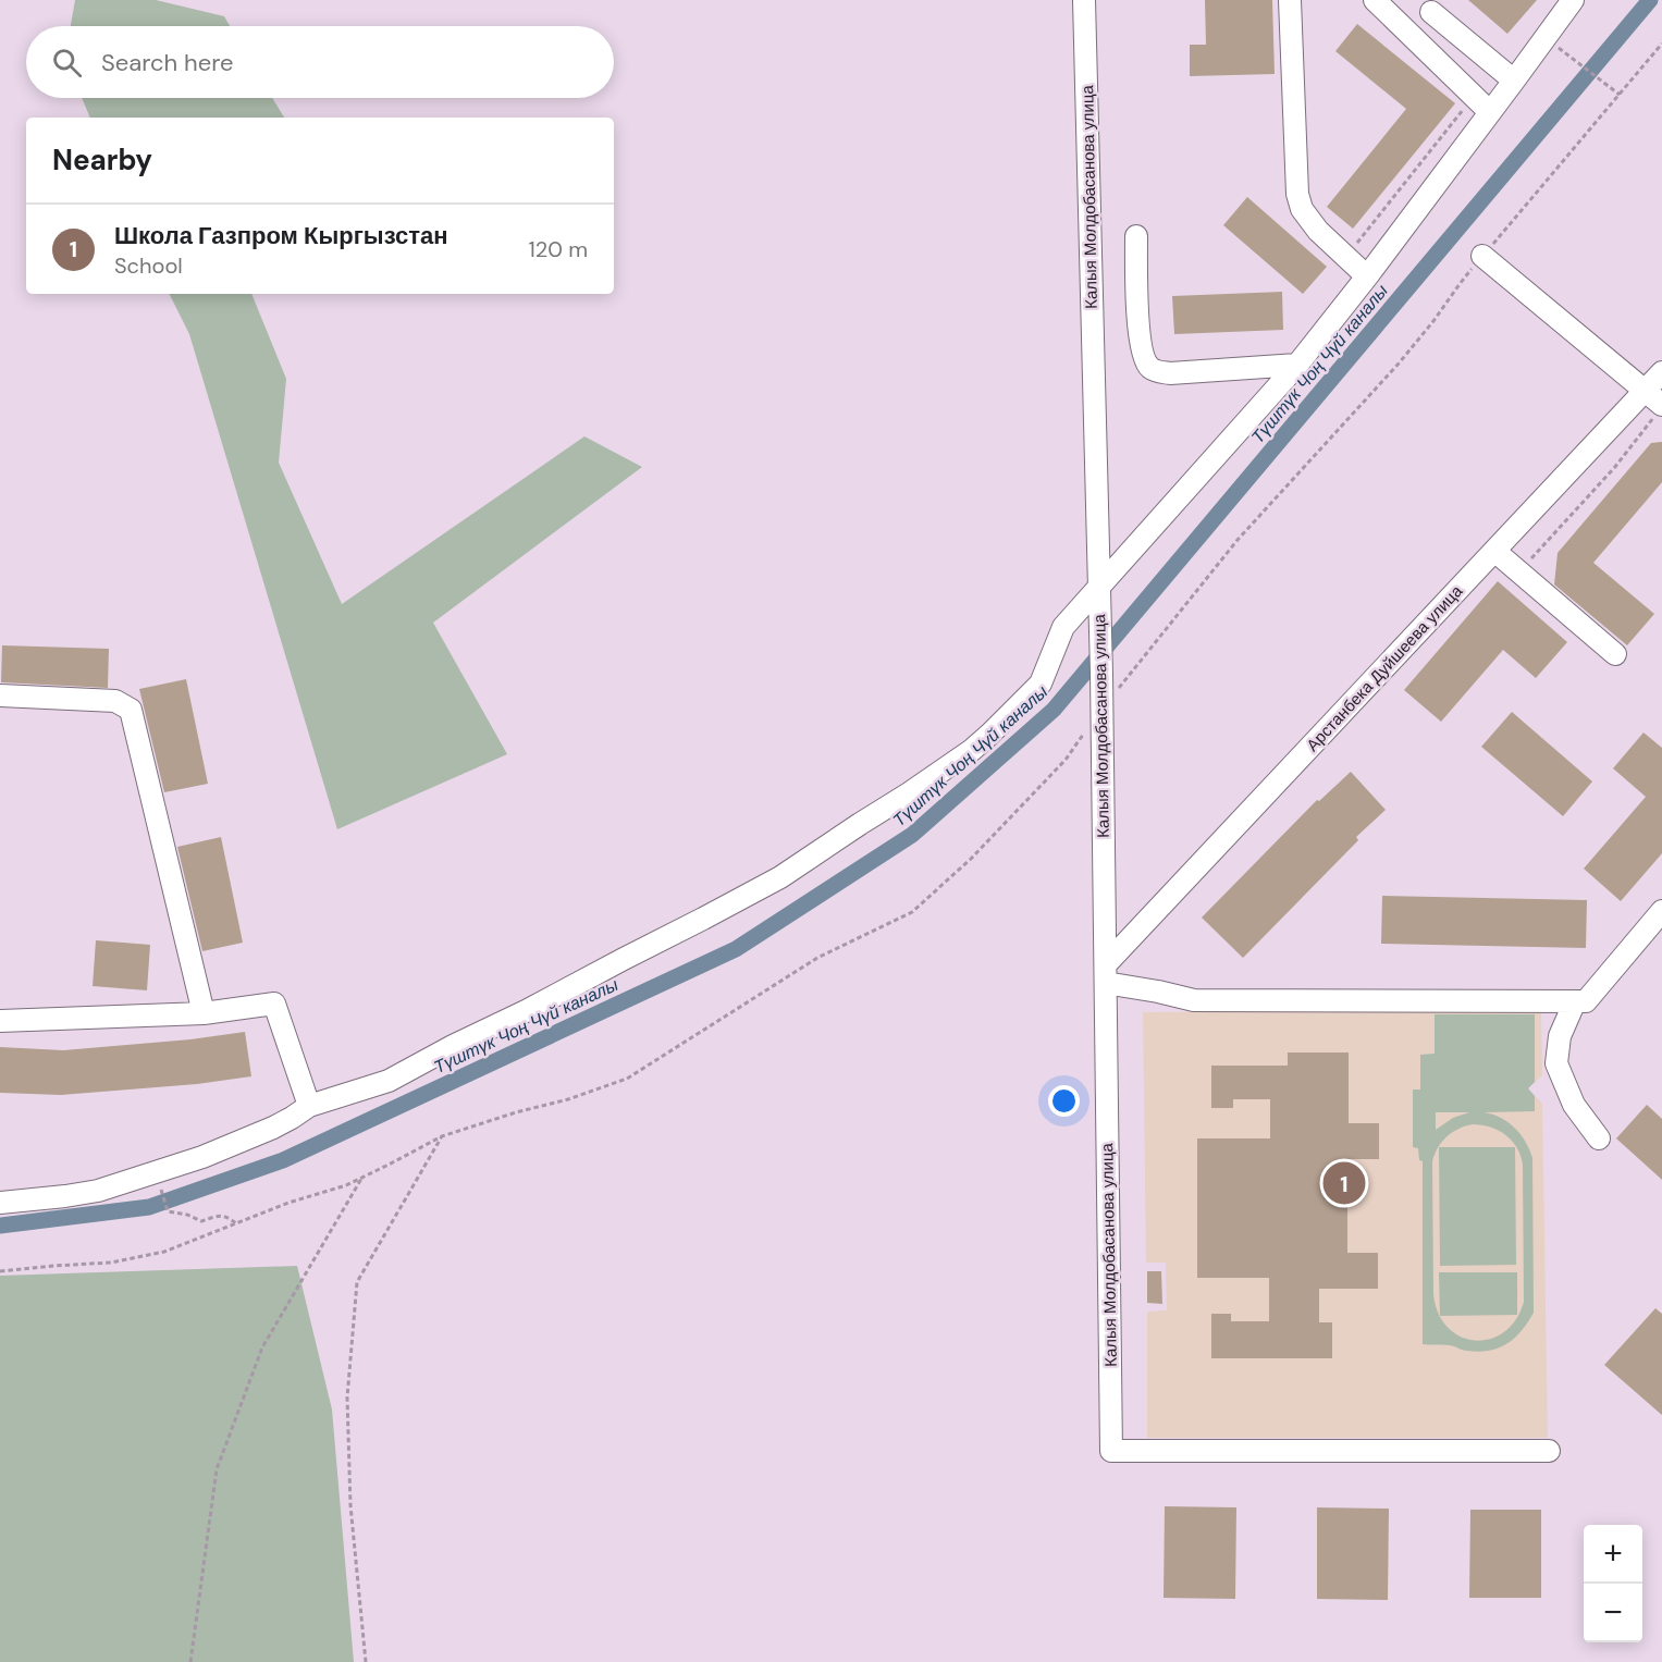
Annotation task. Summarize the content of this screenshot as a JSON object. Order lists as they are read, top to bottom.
{
  "streets": {
    "street": ["Калыя Молдобасанова улица", "Арстанбека Дуйшеева улица"]
  },
  "crossings": [
    ["Калыя Молдобасанова улица", "Арстанбека Дуйшеева улица"]
  ],
  "water": ["Түштүк Чоң Чүй каналы"],
  "page": {
    "search": "Search here",
    "heading": "Nearby",
    "list": [
      {
        "mark": "1",
        "name": "Школа Газпром Кыргызстан",
        "note": "School",
        "value": "120 m"
      }
    ],
    "pins": "1",
    "map_buttons": ["+", "−"]
  }
}
